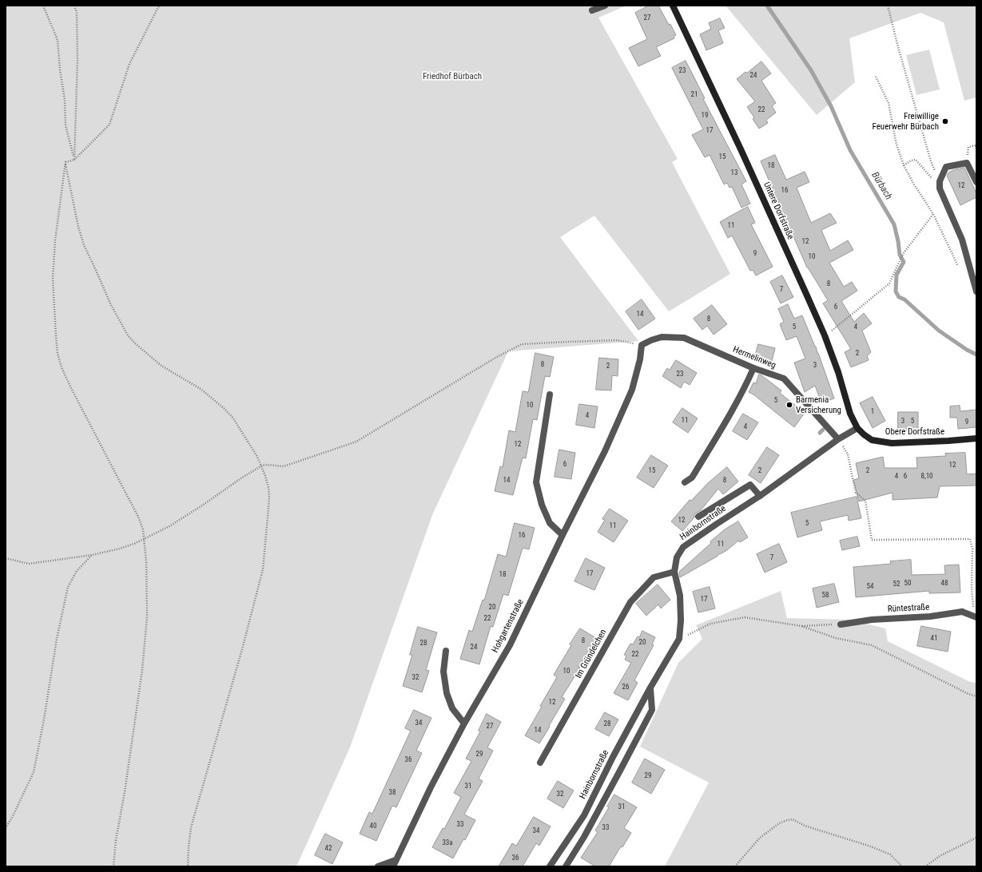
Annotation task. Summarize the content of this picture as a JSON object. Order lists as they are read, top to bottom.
{
  "streets": {
    "street": [
      "Untere Dorfstraße",
      "Hermelinweg",
      "Obere Dorfstraße",
      "Hainbornstraße",
      "Rüntestraße",
      "Hohgartenstraße",
      "Im Gründelchen"
    ]
  },
  "crossings": [
    ["Untere Dorfstraße", "Obere Dorfstraße"],
    ["Untere Dorfstraße", "Hainbornstraße"],
    ["Hermelinweg", "Hainbornstraße"],
    ["Hermelinweg", "Hohgartenstraße"],
    ["Obere Dorfstraße", "Hainbornstraße"],
    ["Hainbornstraße", "Im Gründelchen"]
  ],
  "water": ["Bürbach"],
  "parks": ["Friedhof Bürbach"],
  "places": ["Freiwillige Feuerwehr Bürbach", "Barmenia Versicherung"],
  "house_numbers": [
    "27",
    "23",
    "24",
    "21",
    "22",
    "19",
    "17",
    "15",
    "18",
    "13",
    "12",
    "16",
    "11",
    "12",
    "9",
    "10",
    "8",
    "7",
    "6",
    "14",
    "8",
    "5",
    "4",
    "2",
    "8",
    "3",
    "2",
    "23",
    "5",
    "10",
    "1",
    "4",
    "11",
    "3",
    "5",
    "9",
    "4",
    "12",
    "6",
    "12",
    "15",
    "2",
    "2",
    "4",
    "6",
    "8,10",
    "14",
    "8",
    "12",
    "5",
    "11",
    "16",
    "11",
    "7",
    "17",
    "18",
    "50",
    "48",
    "52",
    "54",
    "58",
    "17",
    "20",
    "22",
    "41",
    "8",
    "20",
    "28",
    "24",
    "22",
    "10",
    "32",
    "26",
    "12",
    "34",
    "28",
    "27",
    "14",
    "29",
    "36",
    "29",
    "31",
    "38",
    "32",
    "31",
    "33",
    "40",
    "33",
    "34",
    "33a",
    "42",
    "36"
  ]
}
